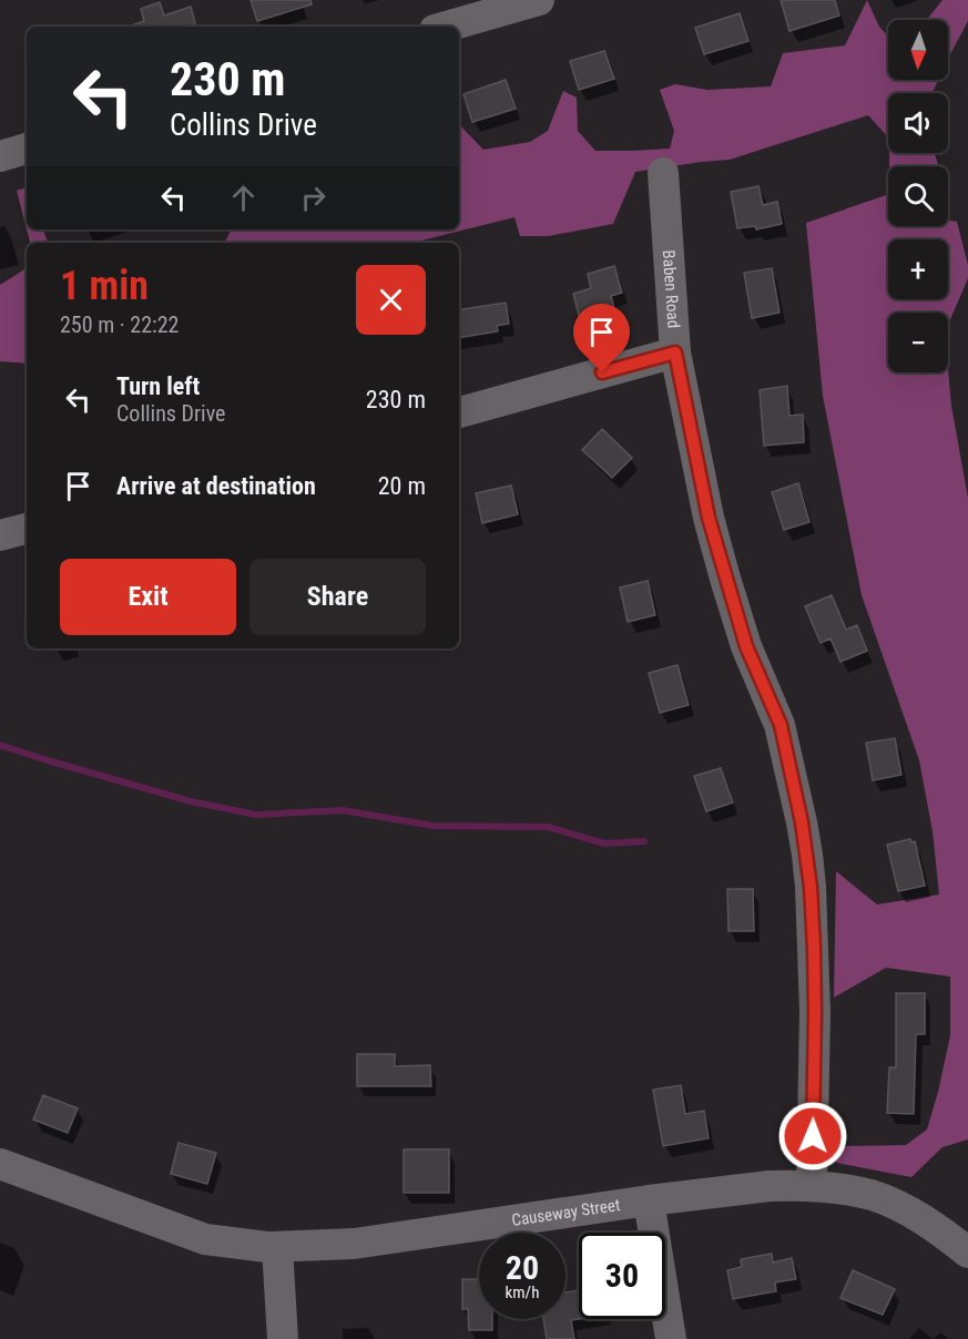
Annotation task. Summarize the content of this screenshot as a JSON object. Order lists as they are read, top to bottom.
{
  "streets": {
    "street": ["Baben Road", "Causeway Street"]
  },
  "crossings": [
    ["Baben Road", "Causeway Street"]
  ],
  "north": "bottom",
  "page": {
    "map_buttons": ["+", "−"],
    "turn": ["230 m", "Collins Drive"],
    "heading": ["1 min", "250 m · 22:22"],
    "list": [
      {
        "name": "Turn left",
        "note": "Collins Drive",
        "value": "230 m"
      },
      {
        "name": "Arrive at destination",
        "value": "20 m"
      }
    ],
    "buttons": ["Exit", "Share"],
    "speed": "20 km/h",
    "limit": "30"
  }
}
